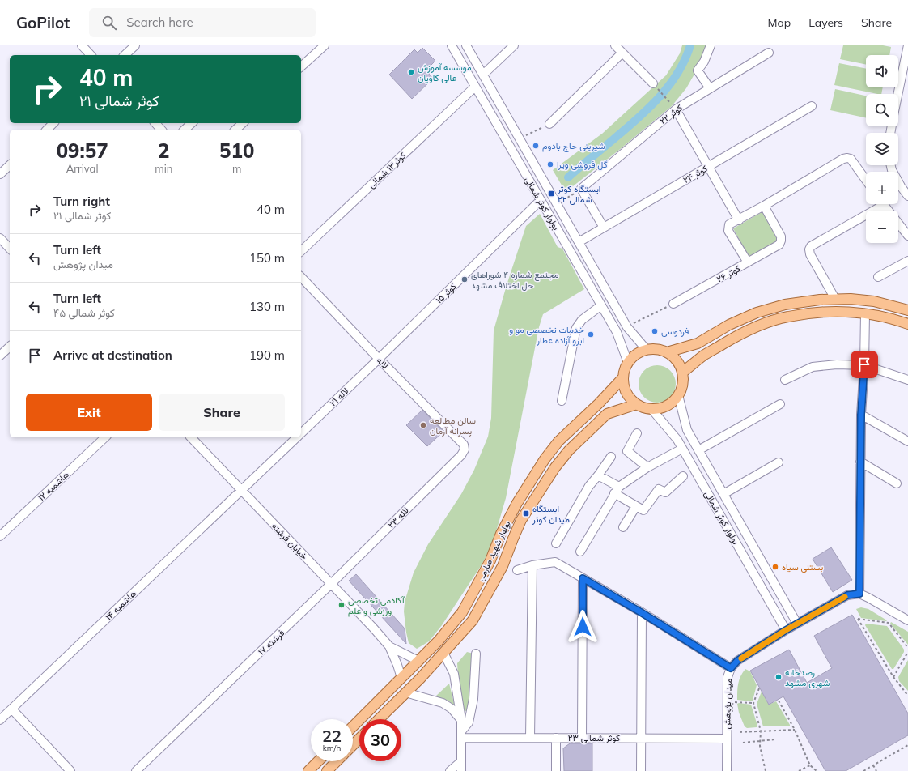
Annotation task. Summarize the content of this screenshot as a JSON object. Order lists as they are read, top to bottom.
{
  "streets": {
    "main road": ["بولوار شهید صارمی"],
    "street": [
      "کوثر ۲۲",
      "کوثر۱۳ شمالی",
      "کوثر ۲۴",
      "بولوار کوثر شمالی",
      "کوثر ۲۶",
      "کوثر ۱۵",
      "لاله",
      "لاله ۲۱",
      "هاشمیه ۱۲",
      "لاله ۲۳",
      "خیابان فرشته",
      "هاشمیه ۱۴",
      "فرشته ۱۷",
      "میدان پژوهش",
      "کوثر شمالی ۲۳"
    ]
  },
  "crossings": [
    ["کوثر۱۳ شمالی", "بولوار کوثر شمالی"],
    ["کوثر ۲۴", "بولوار کوثر شمالی"],
    ["بولوار کوثر شمالی", "کوثر ۱۵"],
    ["بولوار کوثر شمالی", "بولوار شهید صارمی"],
    ["بولوار کوثر شمالی", "میدان پژوهش"],
    ["کوثر ۱۵", "لاله"],
    ["کوثر ۱۵", "لاله ۲۱"],
    ["لاله", "لاله ۲۱"],
    ["لاله", "لاله ۲۳"],
    ["لاله ۲۱", "خیابان فرشته"],
    ["لاله ۲۱", "هاشمیه ۱۴"],
    ["لاله ۲۳", "خیابان فرشته"],
    ["لاله ۲۳", "فرشته ۱۷"],
    ["خیابان فرشته", "بولوار شهید صارمی"],
    ["خیابان فرشته", "هاشمیه ۱۴"],
    ["خیابان فرشته", "فرشته ۱۷"],
    ["میدان پژوهش", "کوثر شمالی ۲۳"]
  ],
  "places": {
    "other": [
      "موسسه آموزش عالی کاویان",
      "شیرینی حاج بادوم",
      "گل فروشی ویرا",
      "مجتمع شماره ۴ شوراهای حل اختلاف مشهد",
      "فردوسی",
      "خدمات تخصصی مو و ابرو آزاده عطار",
      "سالن مطالعه پسرانه آرمان",
      "بستنی سیاه",
      "آکادمی تخصصی ورزشی و علم",
      "رصدخانه شهری مشهد"
    ],
    "transit": ["ایستگاه کوثر شمالی ۲۲", "ایستگاه میدان کوثر"]
  },
  "page": {
    "header": "GoPilot",
    "search": "Search here",
    "nav": ["Map", "Layers", "Share"],
    "map_buttons": ["+", "−"],
    "turn": ["40 m", "کوثر شمالی ۲۱"],
    "eta": [
      "09:57",
      "Arrival",
      "2",
      "min",
      "510",
      "m"
    ],
    "list": [
      {
        "name": "Turn right",
        "note": "کوثر شمالی ۲۱",
        "value": "40 m"
      },
      {
        "name": "Turn left",
        "note": "میدان پژوهش",
        "value": "150 m"
      },
      {
        "name": "Turn left",
        "note": "کوثر شمالی ۴۵",
        "value": "130 m"
      },
      {
        "name": "Arrive at destination",
        "value": "190 m"
      }
    ],
    "buttons": ["Exit", "Share"],
    "speed": "22 km/h",
    "limit": "30"
  }
}
